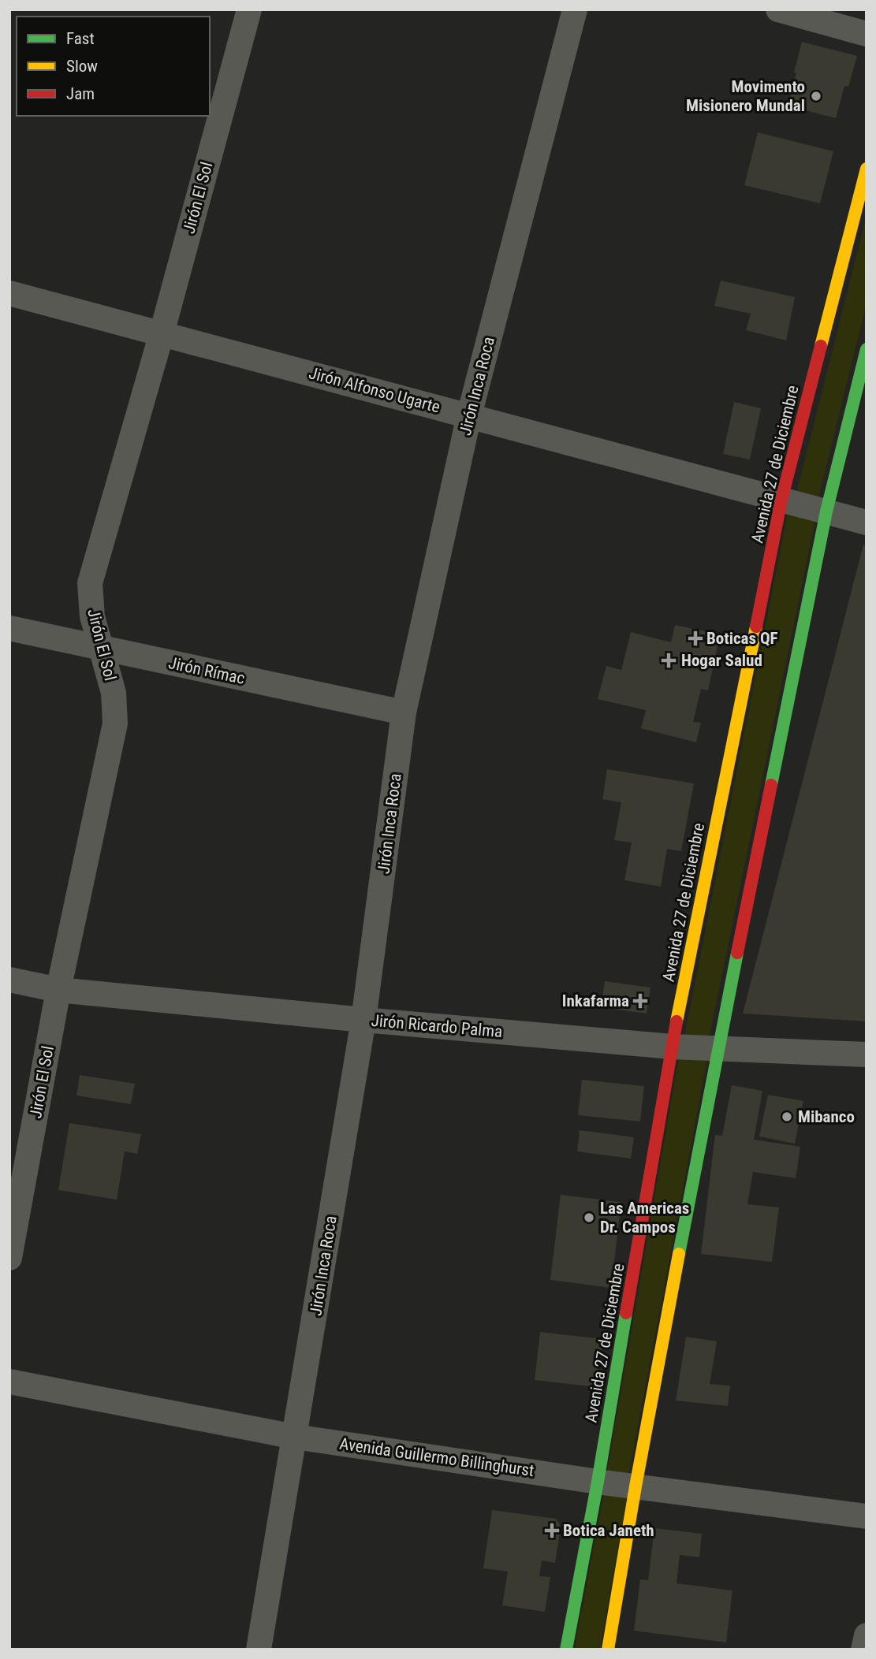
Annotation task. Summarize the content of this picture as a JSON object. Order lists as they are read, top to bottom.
{
  "streets": {
    "street": [
      "Jirón El Sol",
      "Jirón Inca Roca",
      "Jirón Alfonso Ugarte",
      "Avenida 27 de Diciembre",
      "Jirón Rímac",
      "Jirón Ricardo Palma",
      "Avenida Guillermo Billinghurst"
    ]
  },
  "crossings": [
    ["Jirón El Sol", "Jirón Alfonso Ugarte"],
    ["Jirón El Sol", "Jirón Rímac"],
    ["Jirón El Sol", "Jirón Ricardo Palma"],
    ["Jirón Inca Roca", "Jirón Alfonso Ugarte"],
    ["Jirón Inca Roca", "Jirón Rímac"],
    ["Jirón Inca Roca", "Jirón Ricardo Palma"],
    ["Jirón Inca Roca", "Avenida Guillermo Billinghurst"],
    ["Jirón Alfonso Ugarte", "Avenida 27 de Diciembre"],
    ["Avenida 27 de Diciembre", "Jirón Ricardo Palma"],
    ["Avenida 27 de Diciembre", "Avenida Guillermo Billinghurst"]
  ],
  "places": {
    "other": ["Movimento Misionero Mundal", "Mibanco", "Las Americas Dr. Campos"],
    "health": [
      "Boticas QF",
      "Hogar Salud",
      "Inkafarma",
      "Botica Janeth"
    ]
  },
  "legend": ["Fast", "Slow", "Jam"]
}
